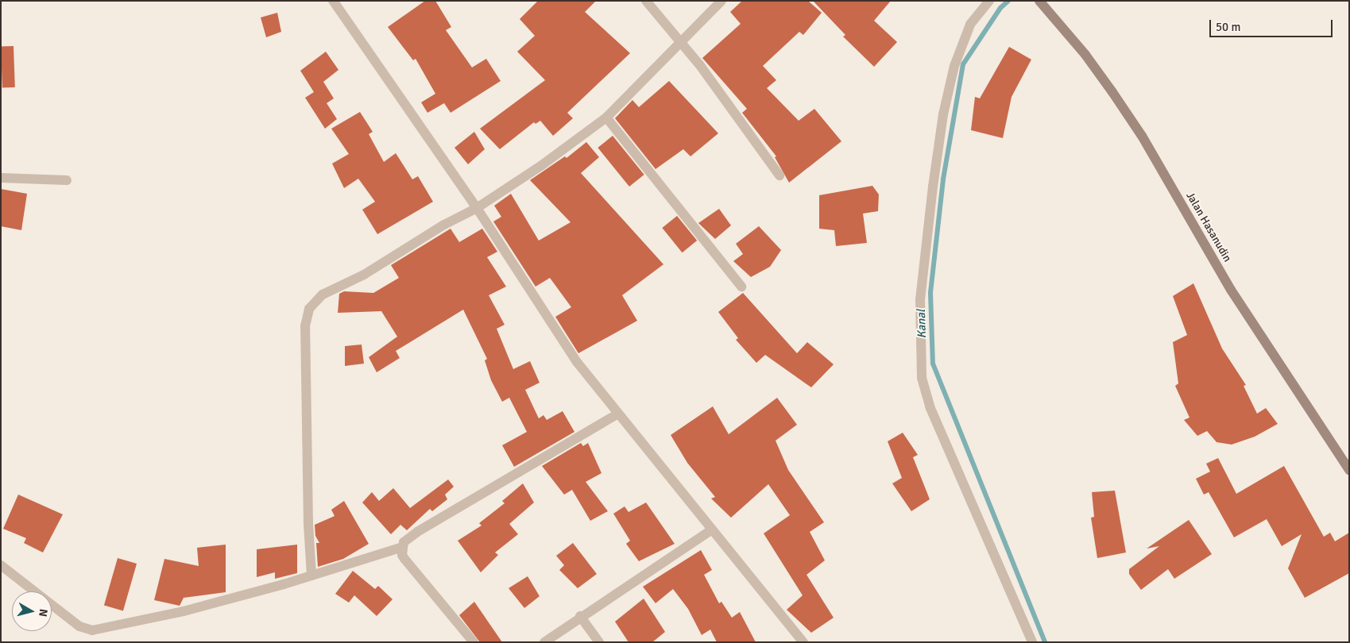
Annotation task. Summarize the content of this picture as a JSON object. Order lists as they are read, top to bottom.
{
  "streets": {
    "main road": ["Jalan Hasanudin"]
  },
  "water": ["Kanal"],
  "scale_bar": "50 m",
  "north": "right"
}
